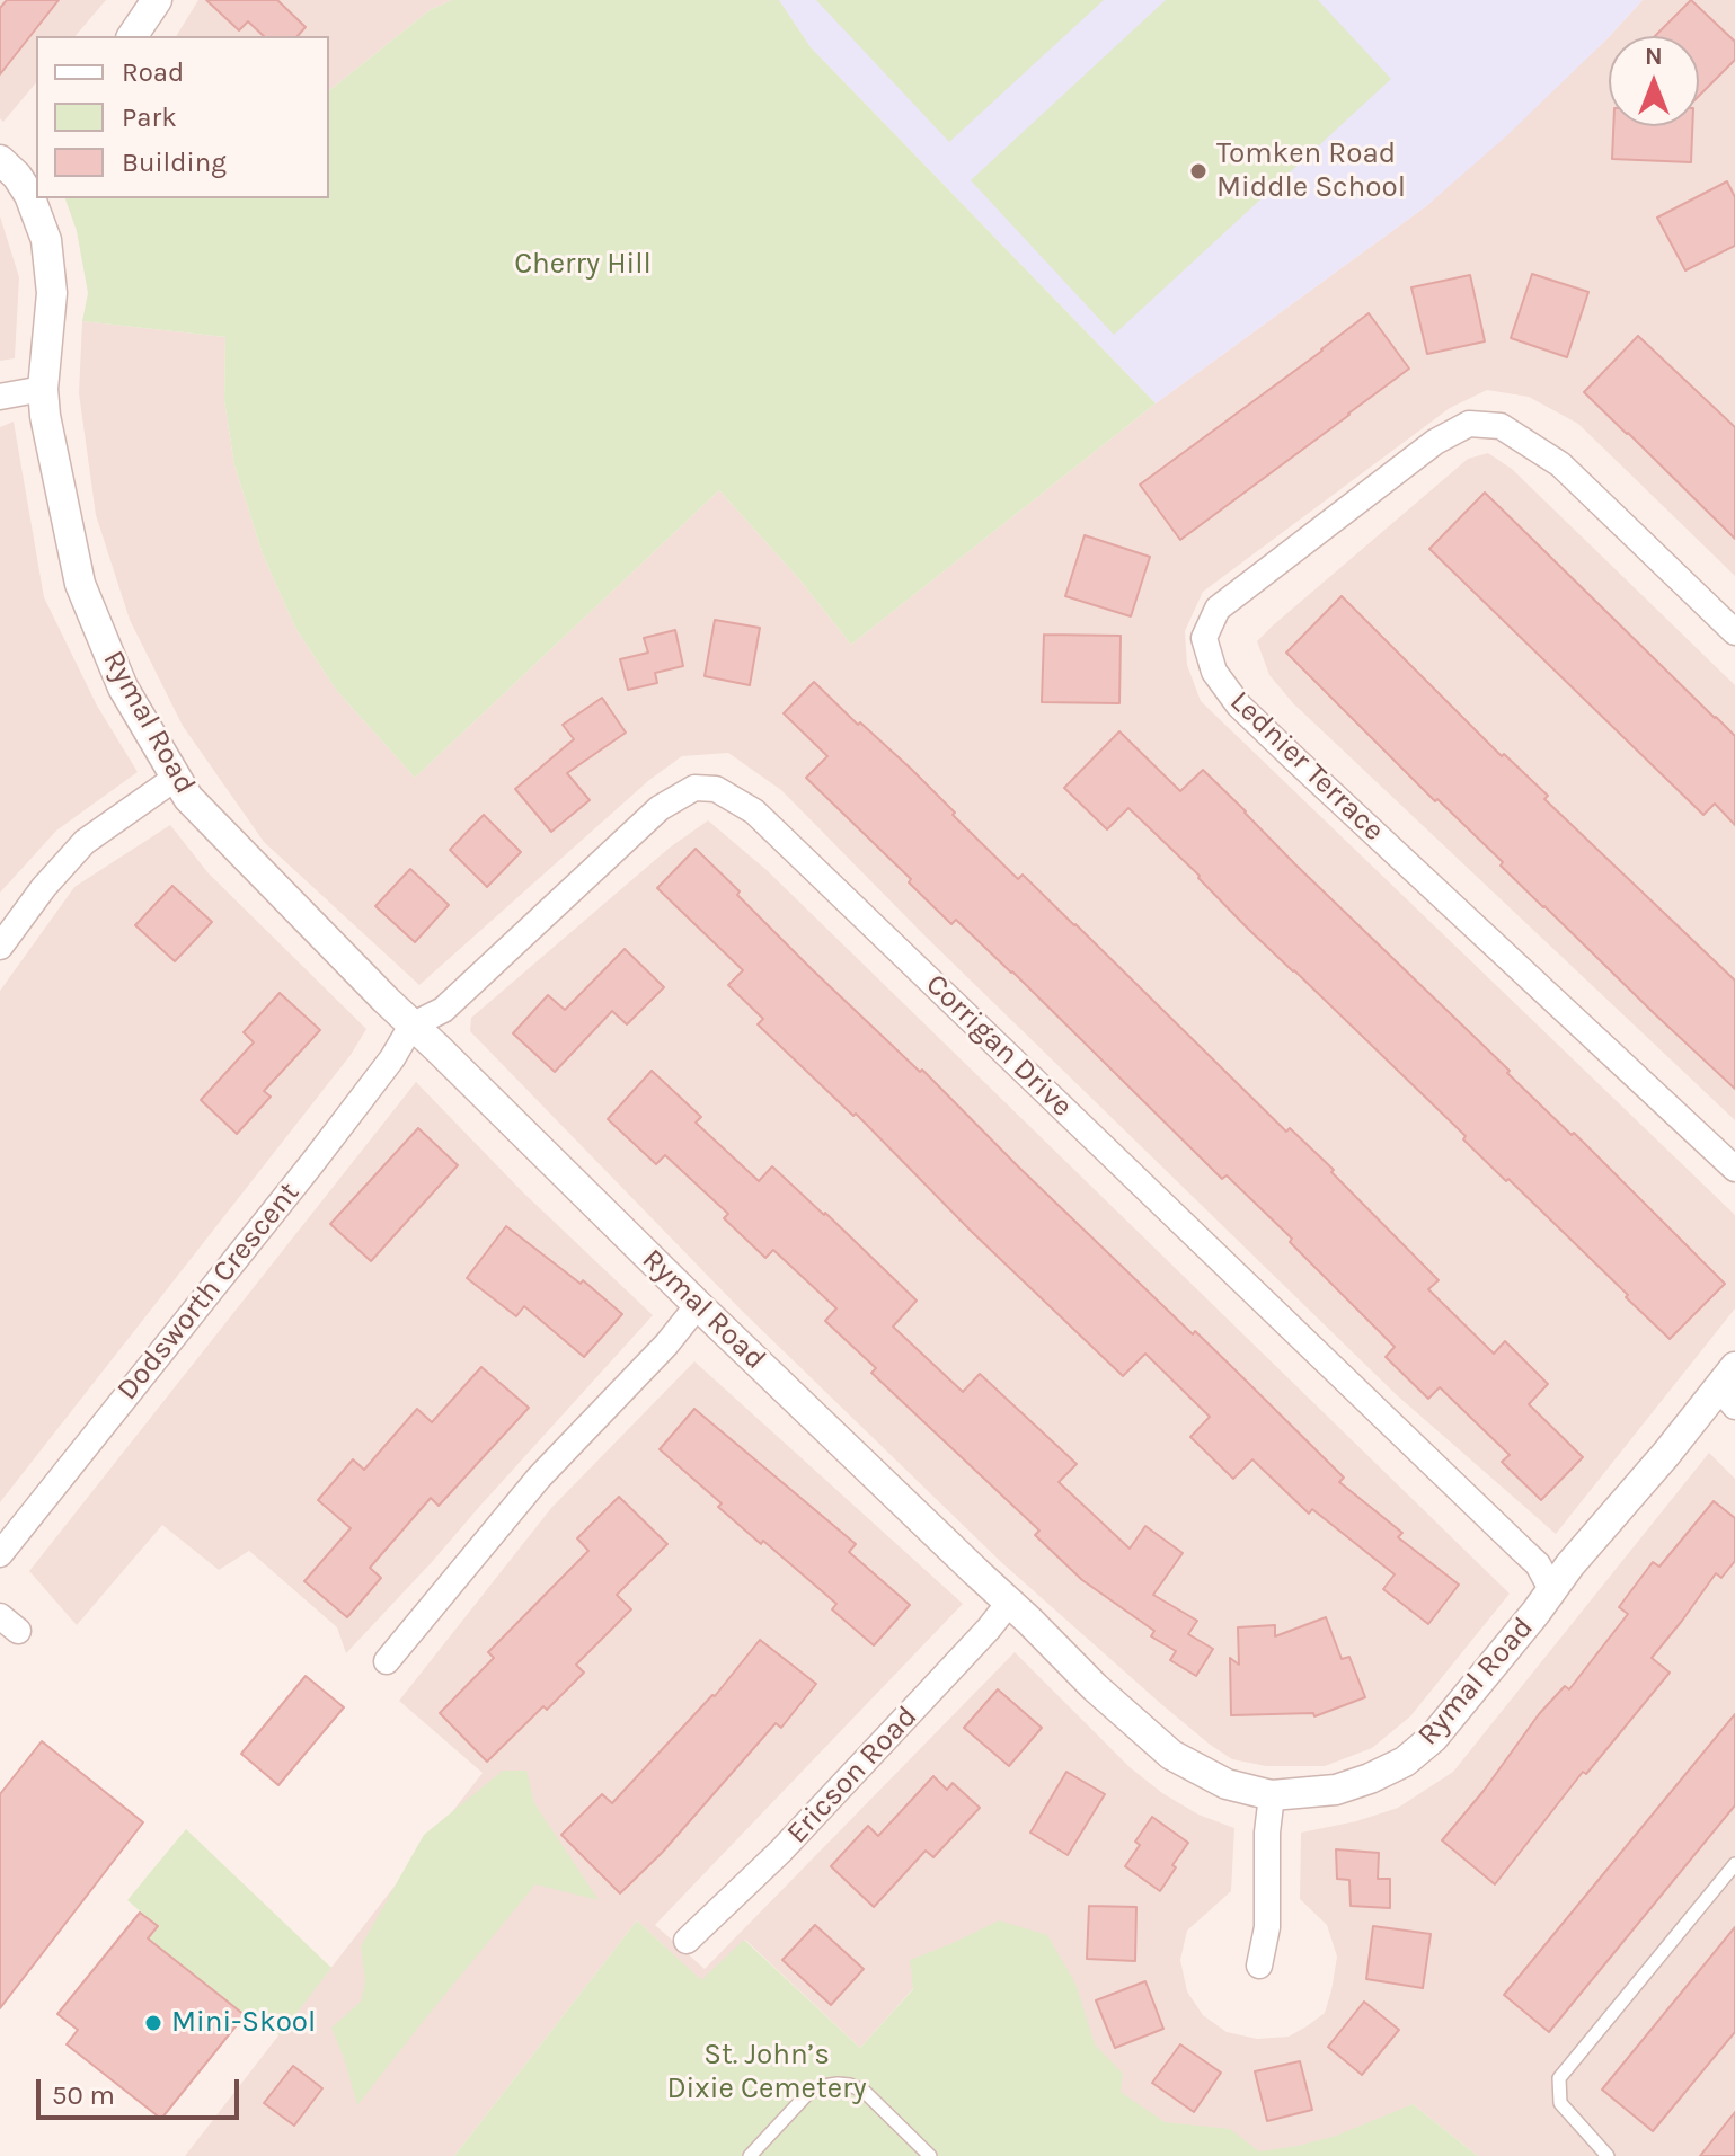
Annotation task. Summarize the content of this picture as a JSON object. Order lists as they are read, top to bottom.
{
  "streets": {
    "street": [
      "Rymal Road",
      "Lednier Terrace",
      "Corrigan Drive",
      "Dodsworth Crescent",
      "Ericson Road"
    ]
  },
  "crossings": [
    ["Rymal Road", "Corrigan Drive"],
    ["Rymal Road", "Dodsworth Crescent"],
    ["Rymal Road", "Ericson Road"],
    ["Corrigan Drive", "Dodsworth Crescent"]
  ],
  "parks": ["Cherry Hill", "St. John’s Dixie Cemetery"],
  "places": ["Tomken Road Middle School", "Mini-Skool"],
  "legend": ["Road", "Park", "Building"],
  "scale_bar": "50 m",
  "north": "top"
}
